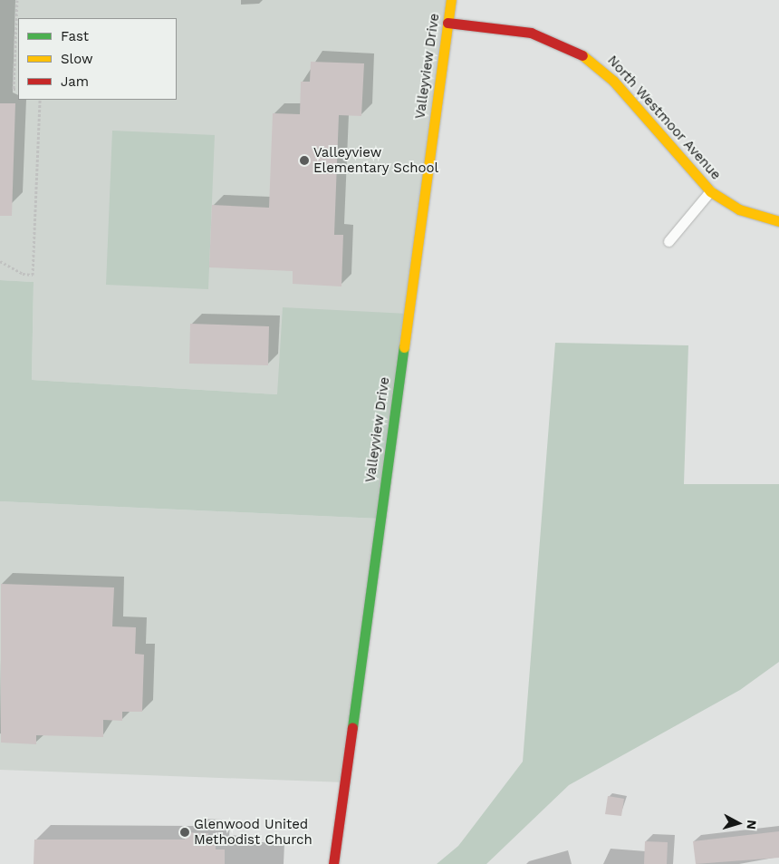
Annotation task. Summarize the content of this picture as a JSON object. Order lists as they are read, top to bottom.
{
  "streets": {
    "street": ["Valleyview Drive", "North Westmoor Avenue"]
  },
  "crossings": [
    ["Valleyview Drive", "North Westmoor Avenue"]
  ],
  "places": ["Valleyview Elementary School", "Glenwood United Methodist Church"],
  "legend": ["Fast", "Slow", "Jam"],
  "north": "right"
}
